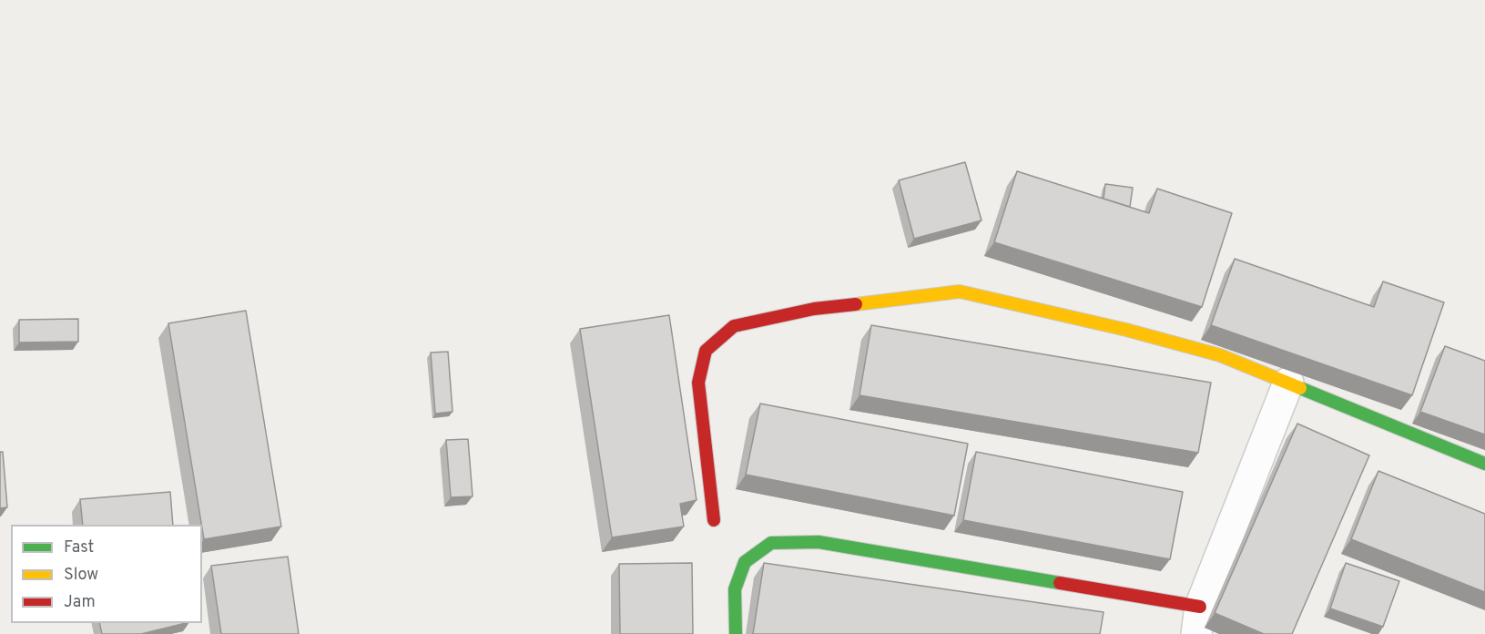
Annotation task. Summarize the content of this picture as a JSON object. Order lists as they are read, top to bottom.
{
  "legend": ["Fast", "Slow", "Jam"]
}
